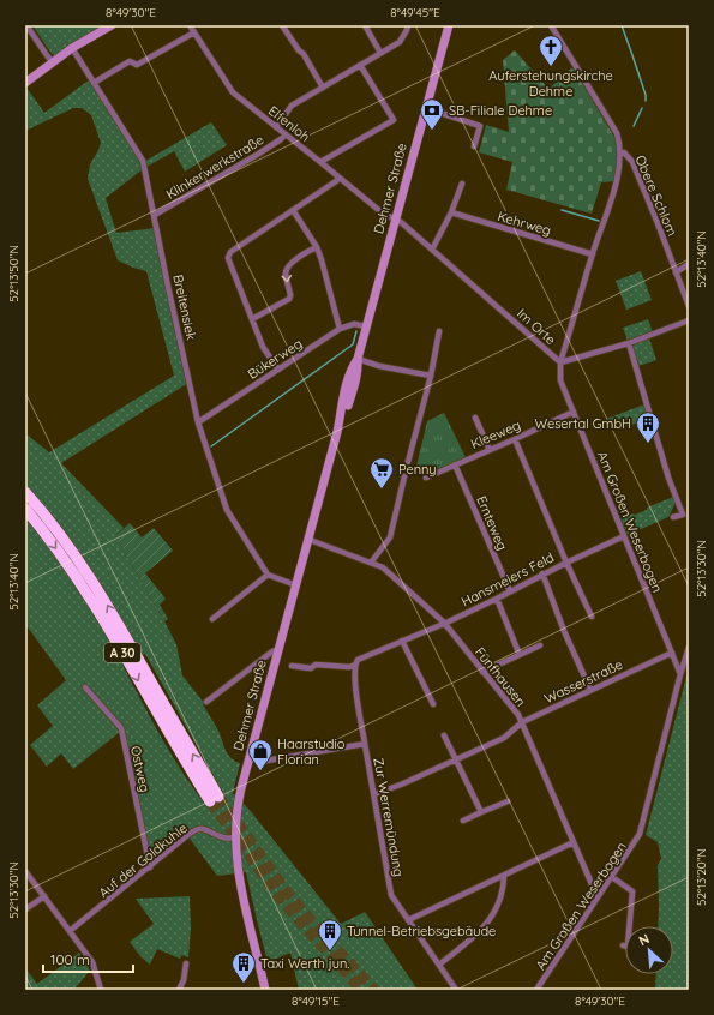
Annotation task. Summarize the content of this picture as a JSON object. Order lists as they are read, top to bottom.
{
  "streets": {
    "highway": ["A 30"],
    "street": [
      "Elfenloh",
      "Klinkerwerkstraße",
      "Dehmer Straße",
      "Obere Schlom",
      "Kehrweg",
      "Breitensiek",
      "Im Orte",
      "Bükerweg",
      "Kleeweg",
      "Am Großen Weserbogen",
      "Ernteweg",
      "Hansmeiers Feld",
      "Fünfhausen",
      "Wasserstraße",
      "Ostweg",
      "Zur Werremündung",
      "Auf der Goldkuhle"
    ]
  },
  "crossings": [
    ["Elfenloh", "Klinkerwerkstraße"],
    ["Elfenloh", "Dehmer Straße"],
    ["Elfenloh", "Im Orte"],
    ["Klinkerwerkstraße", "Breitensiek"],
    ["Dehmer Straße", "Im Orte"],
    ["Dehmer Straße", "Bükerweg"],
    ["Dehmer Straße", "Fünfhausen"],
    ["Dehmer Straße", "Zur Werremündung"],
    ["Dehmer Straße", "Auf der Goldkuhle"],
    ["Obere Schlom", "Am Großen Weserbogen"],
    ["Kehrweg", "Am Großen Weserbogen"],
    ["Breitensiek", "Bükerweg"],
    ["Im Orte", "Am Großen Weserbogen"],
    ["Kleeweg", "Am Großen Weserbogen"],
    ["Kleeweg", "Ernteweg"],
    ["Am Großen Weserbogen", "Hansmeiers Feld"],
    ["Am Großen Weserbogen", "Fünfhausen"],
    ["Am Großen Weserbogen", "Wasserstraße"],
    ["Ernteweg", "Hansmeiers Feld"],
    ["Hansmeiers Feld", "Fünfhausen"],
    ["Fünfhausen", "Wasserstraße"],
    ["Wasserstraße", "Zur Werremündung"],
    ["Ostweg", "Auf der Goldkuhle"]
  ],
  "places": {
    "church": ["Auferstehungskirche Dehme"],
    "bank": ["SB-Filiale Dehme"],
    "building": ["Wesertal GmbH", "Tunnel-Betriebsgebäude", "Taxi Werth jun."],
    "supermarket": ["Penny"],
    "shop": ["Haarstudio Florian"]
  },
  "scale_bar": "100 m",
  "north": "top left",
  "coordinates": [
    "8°49'30\"E",
    "8°49'45\"E",
    "52°13'40\"N",
    "52°13'50\"N",
    "52°13'30\"N",
    "52°13'20\"N",
    "8°49'15\"E"
  ]
}
